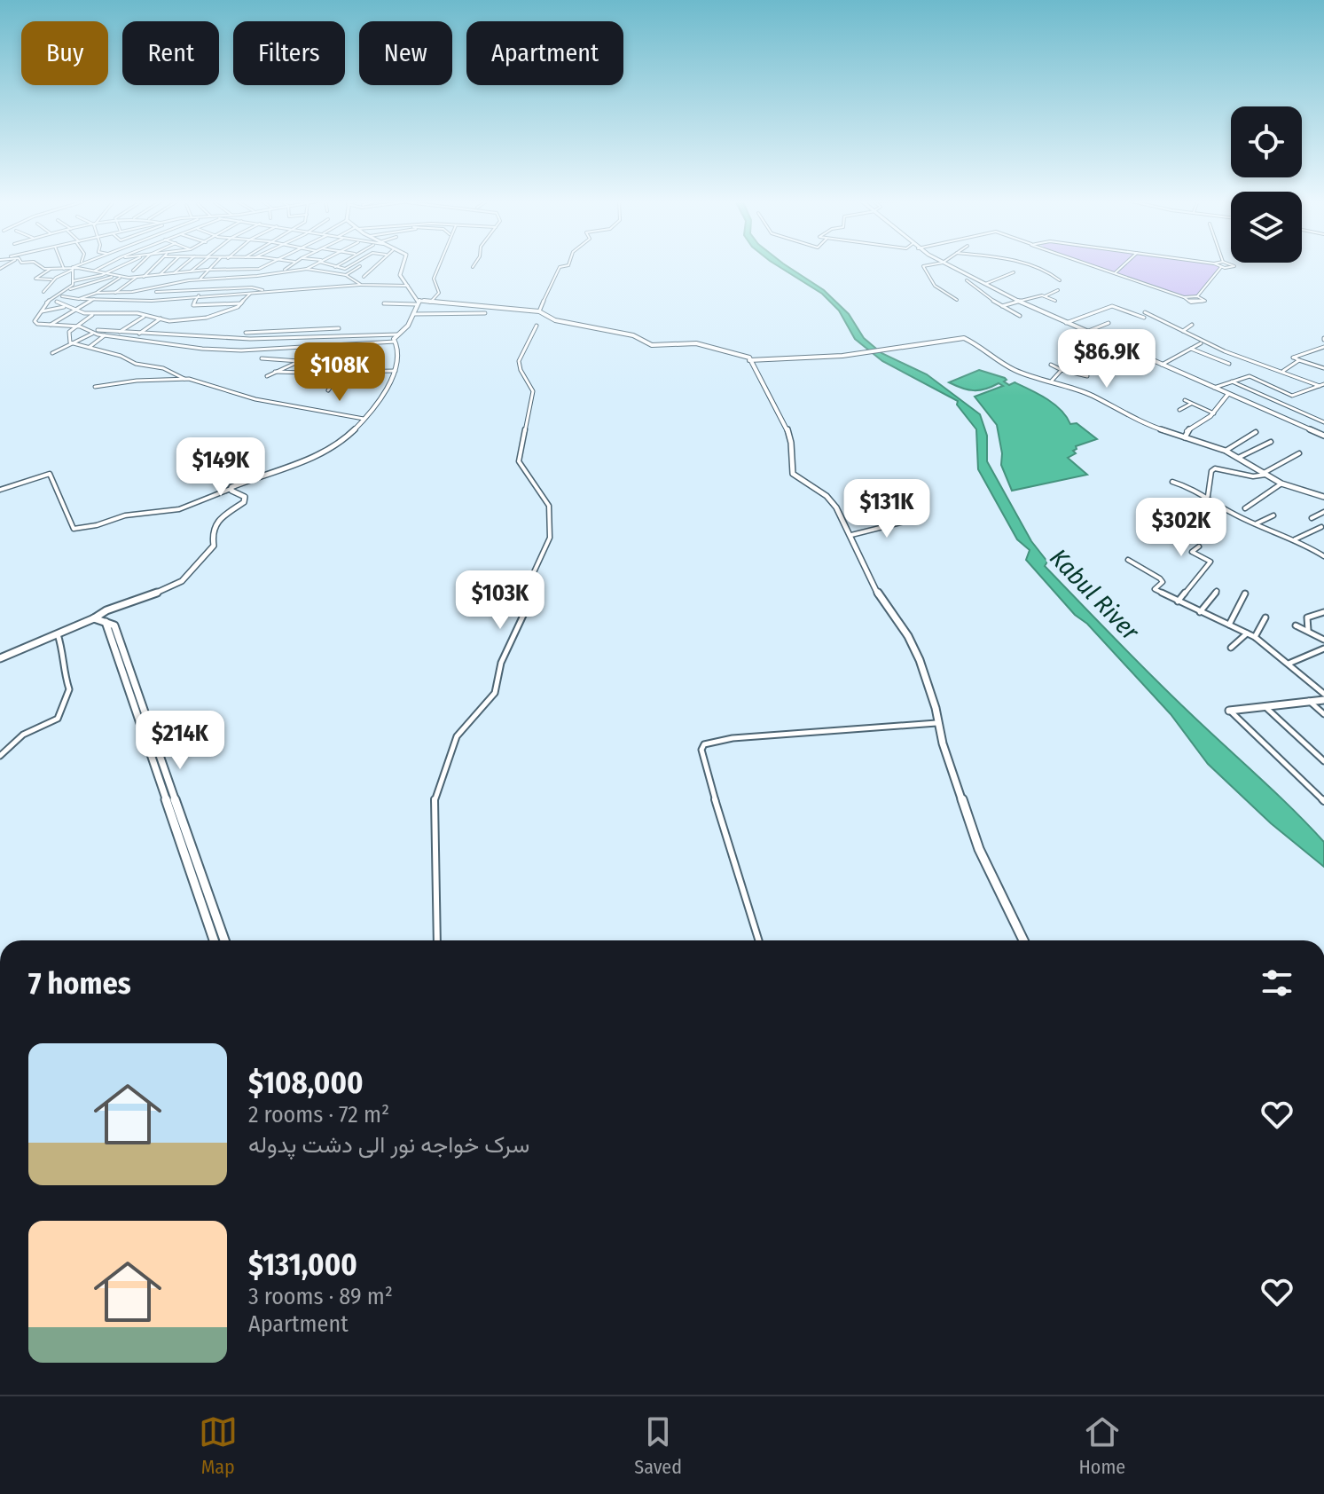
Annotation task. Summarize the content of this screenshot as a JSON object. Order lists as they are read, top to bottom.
{
  "water": ["Kabul River"],
  "page": {
    "chip": [
      "Buy",
      "Rent",
      "Filters",
      "New",
      "Apartment"
    ],
    "price": [
      "$86.9K",
      "$108K",
      "$149K",
      "$131K",
      "$302K",
      "$103K",
      "$214K"
    ],
    "heading": "7 homes",
    "list": [
      {
        "name": "$108,000",
        "note": "2 rooms · 72 m² · سرک خواجه نور الی دشت پدوله"
      },
      {
        "name": "$131,000",
        "note": "3 rooms · 89 m² · Apartment"
      }
    ],
    "tabs": ["Map", "Saved", "Home"]
  }
}
